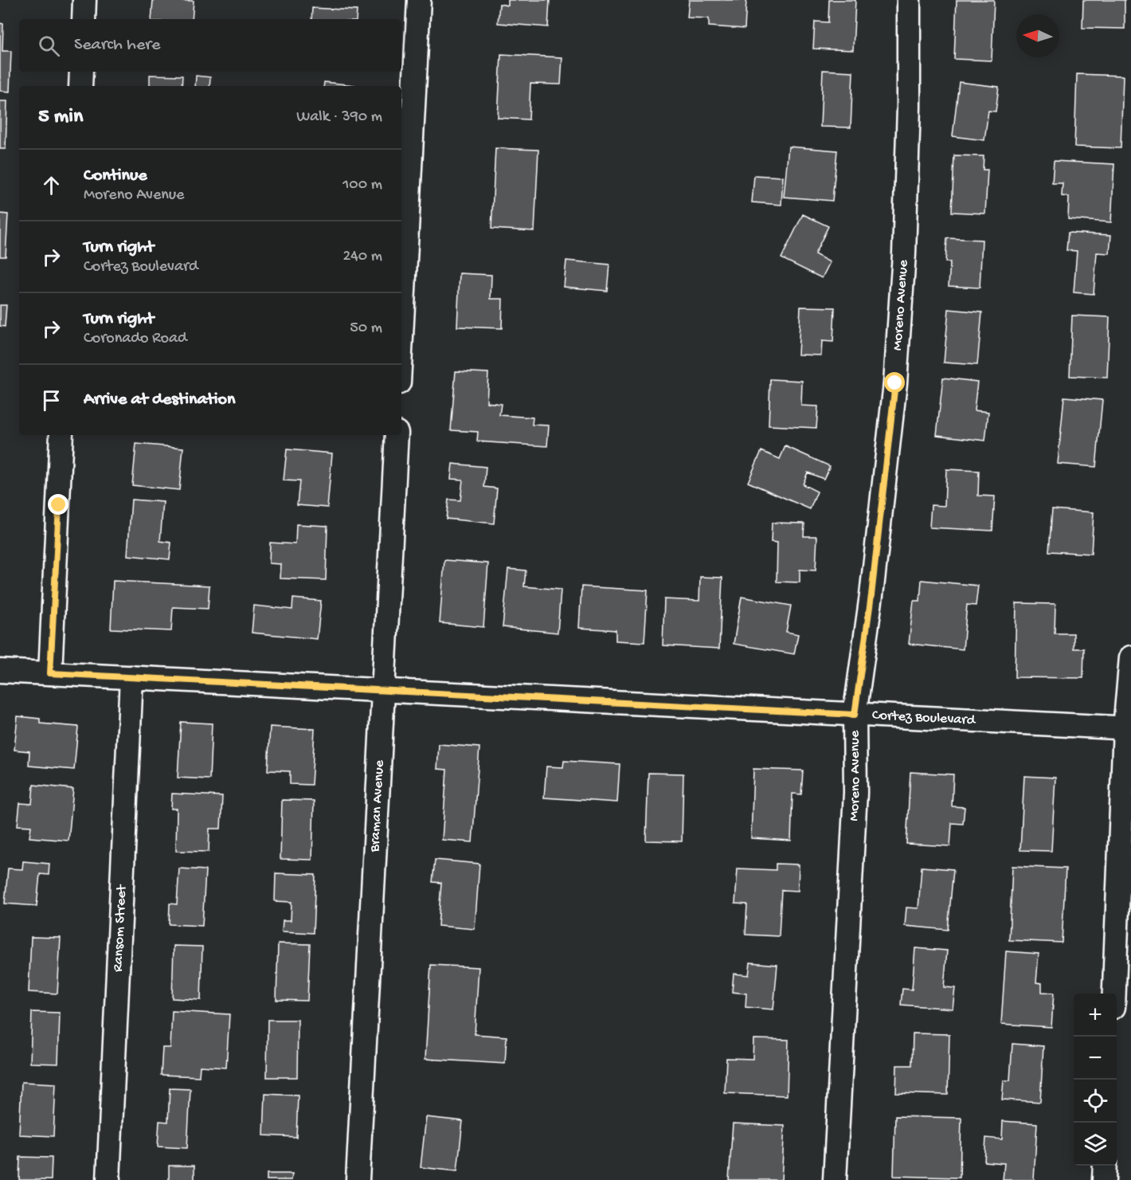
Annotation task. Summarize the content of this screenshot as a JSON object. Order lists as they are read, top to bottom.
{
  "streets": {
    "street": [
      "Moreno Avenue",
      "Cortez Boulevard",
      "Braman Avenue",
      "Ransom Street"
    ]
  },
  "crossings": [
    ["Moreno Avenue", "Cortez Boulevard"],
    ["Cortez Boulevard", "Braman Avenue"],
    ["Cortez Boulevard", "Ransom Street"]
  ],
  "north": "left",
  "page": {
    "search": "Search here",
    "heading": ["5 min", "Walk · 390 m"],
    "list": [
      ["Continue", "Moreno Avenue", "100 m"],
      ["Turn right", "Cortez Boulevard", "240 m"],
      ["Turn right", "Coronado Road", "50 m"],
      "Arrive at destination"
    ],
    "map_buttons": ["+", "−"]
  }
}
